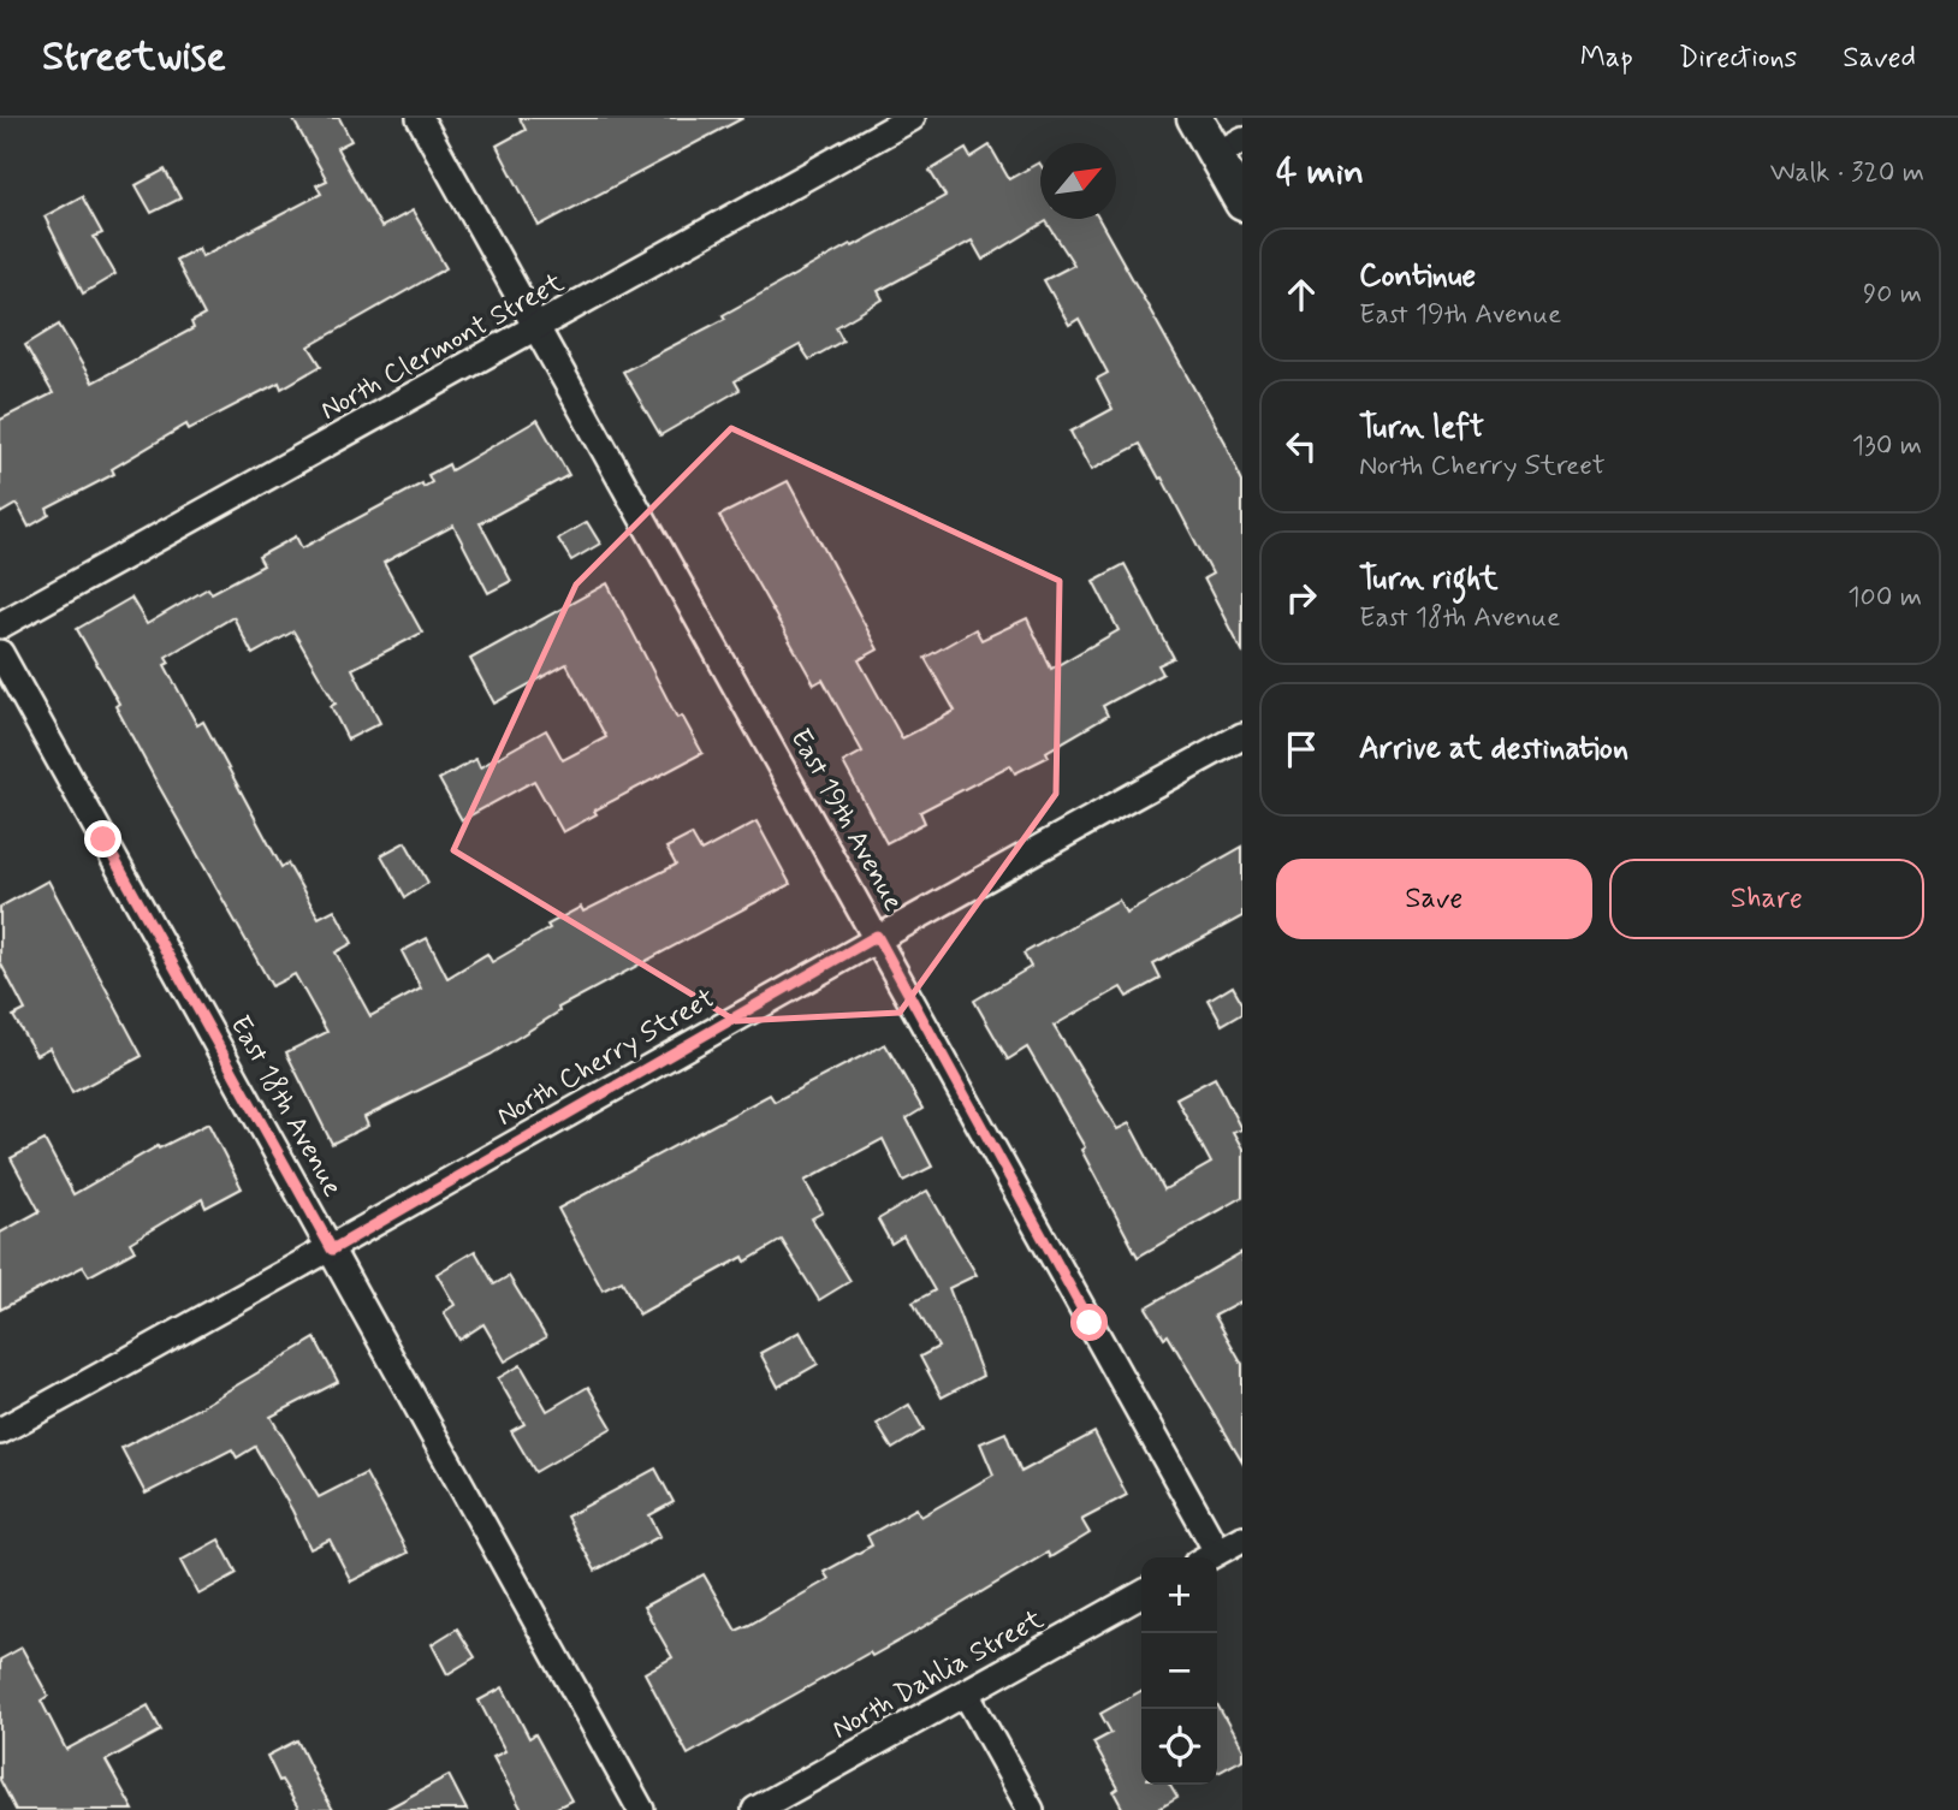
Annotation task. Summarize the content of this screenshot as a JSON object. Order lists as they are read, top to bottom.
{
  "streets": {
    "street": [
      "North Clermont Street",
      "East 19th Avenue",
      "North Cherry Street",
      "East 18th Avenue",
      "North Dahlia Street"
    ]
  },
  "crossings": [
    ["North Clermont Street", "East 19th Avenue"],
    ["East 19th Avenue", "North Cherry Street"],
    ["North Cherry Street", "East 18th Avenue"]
  ],
  "north": "top right",
  "page": {
    "header": "Streetwise",
    "nav": ["Map", "Directions", "Saved"],
    "heading": ["4 min", "Walk · 320 m"],
    "list": [
      ["Continue", "East 19th Avenue", "90 m"],
      ["Turn left", "North Cherry Street", "130 m"],
      ["Turn right", "East 18th Avenue", "100 m"],
      "Arrive at destination"
    ],
    "buttons": ["Save", "Share"],
    "map_buttons": ["+", "−"]
  }
}
